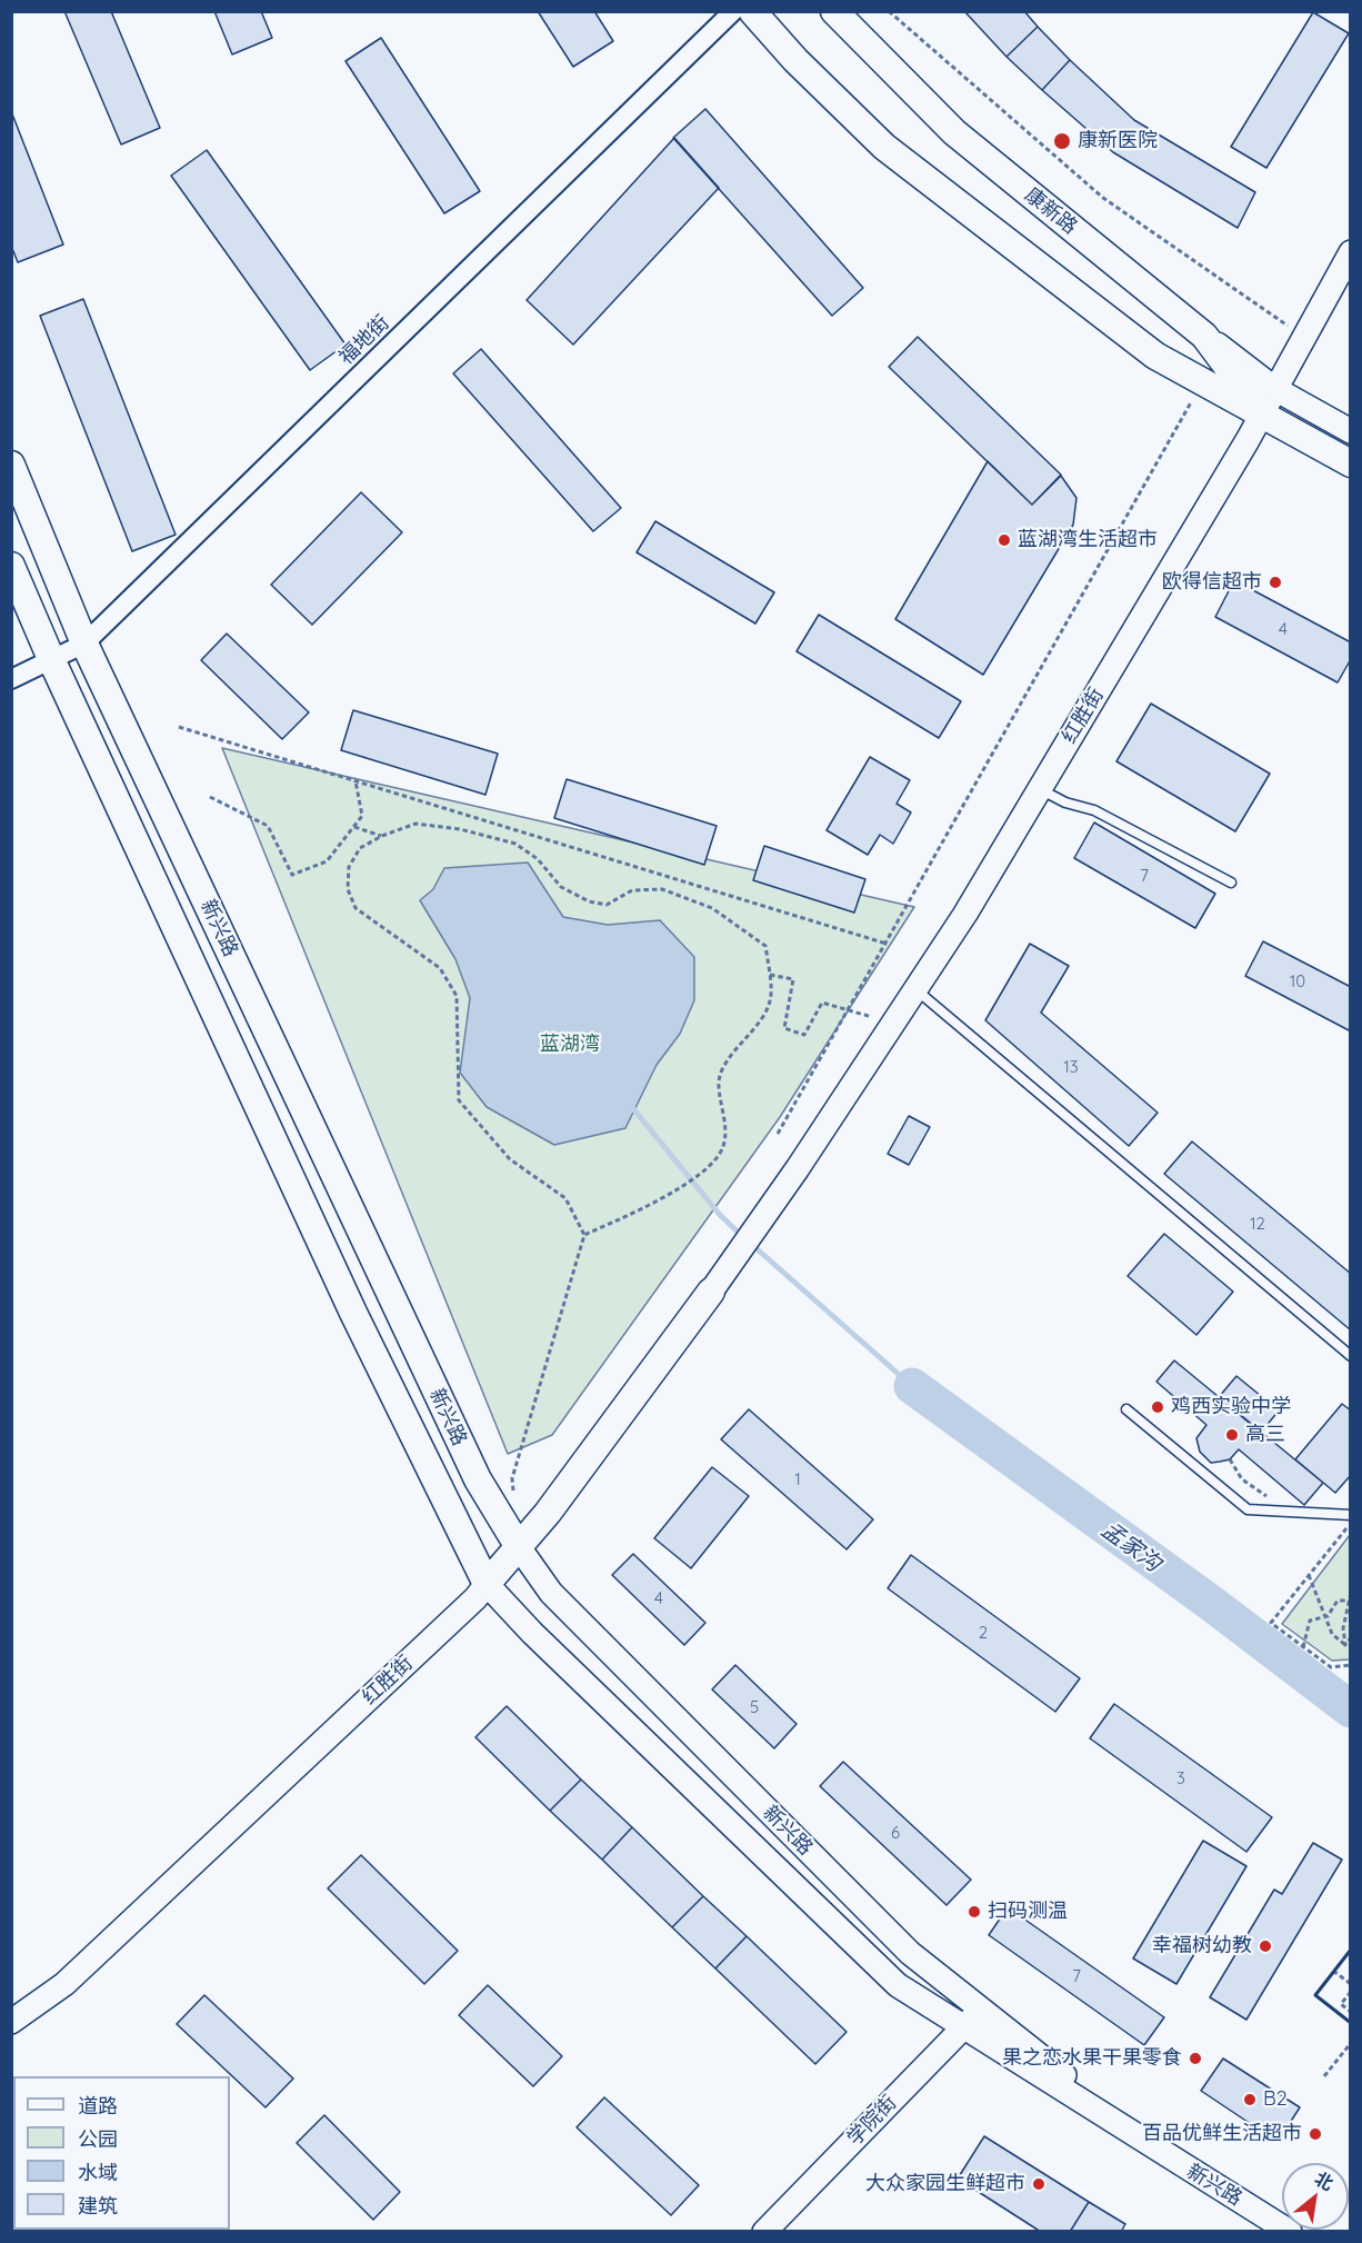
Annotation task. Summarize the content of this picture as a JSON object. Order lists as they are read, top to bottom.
{
  "streets": {
    "main road": ["康新路", "红胜街", "新兴路"],
    "street": ["福地街", "学院街"]
  },
  "crossings": [
    ["康新路", "红胜街"],
    ["福地街", "新兴路"],
    ["红胜街", "新兴路"],
    ["新兴路", "学院街"]
  ],
  "water": ["孟家沟"],
  "parks": ["蓝湖湾"],
  "places": [
    "康新医院",
    "蓝湖湾生活超市",
    "欧得信超市",
    "鸡西实验中学",
    "高三",
    "扫码测温",
    "幸福树幼教",
    "果之恋水果干果零食",
    "B2",
    "百品优鲜生活超市",
    "大众家园生鲜超市"
  ],
  "house_numbers": [
    "4",
    "7",
    "10",
    "13",
    "12",
    "1",
    "4",
    "2",
    "5",
    "3",
    "6",
    "7"
  ],
  "legend": [
    "道路",
    "公园",
    "水域",
    "建筑"
  ],
  "north": "top right"
}
